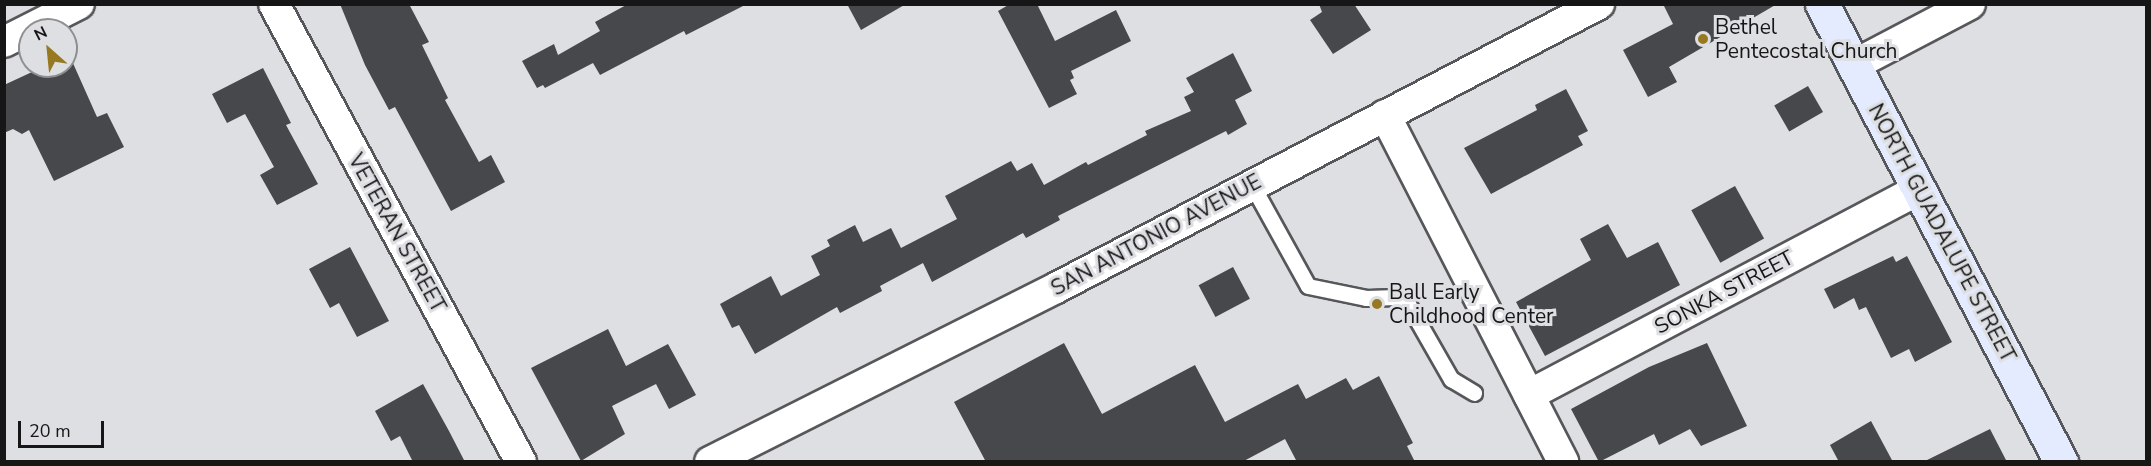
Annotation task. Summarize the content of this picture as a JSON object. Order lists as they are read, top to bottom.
{
  "streets": {
    "street": [
      "VETERAN STREET",
      "NORTH GUADALUPE STREET",
      "SAN ANTONIO AVENUE",
      "SONKA STREET"
    ]
  },
  "crossings": [
    ["NORTH GUADALUPE STREET", "SONKA STREET"]
  ],
  "places": ["Bethel Pentecostal Church", "Ball Early Childhood Center"],
  "scale_bar": "20 m",
  "north": "top left"
}
